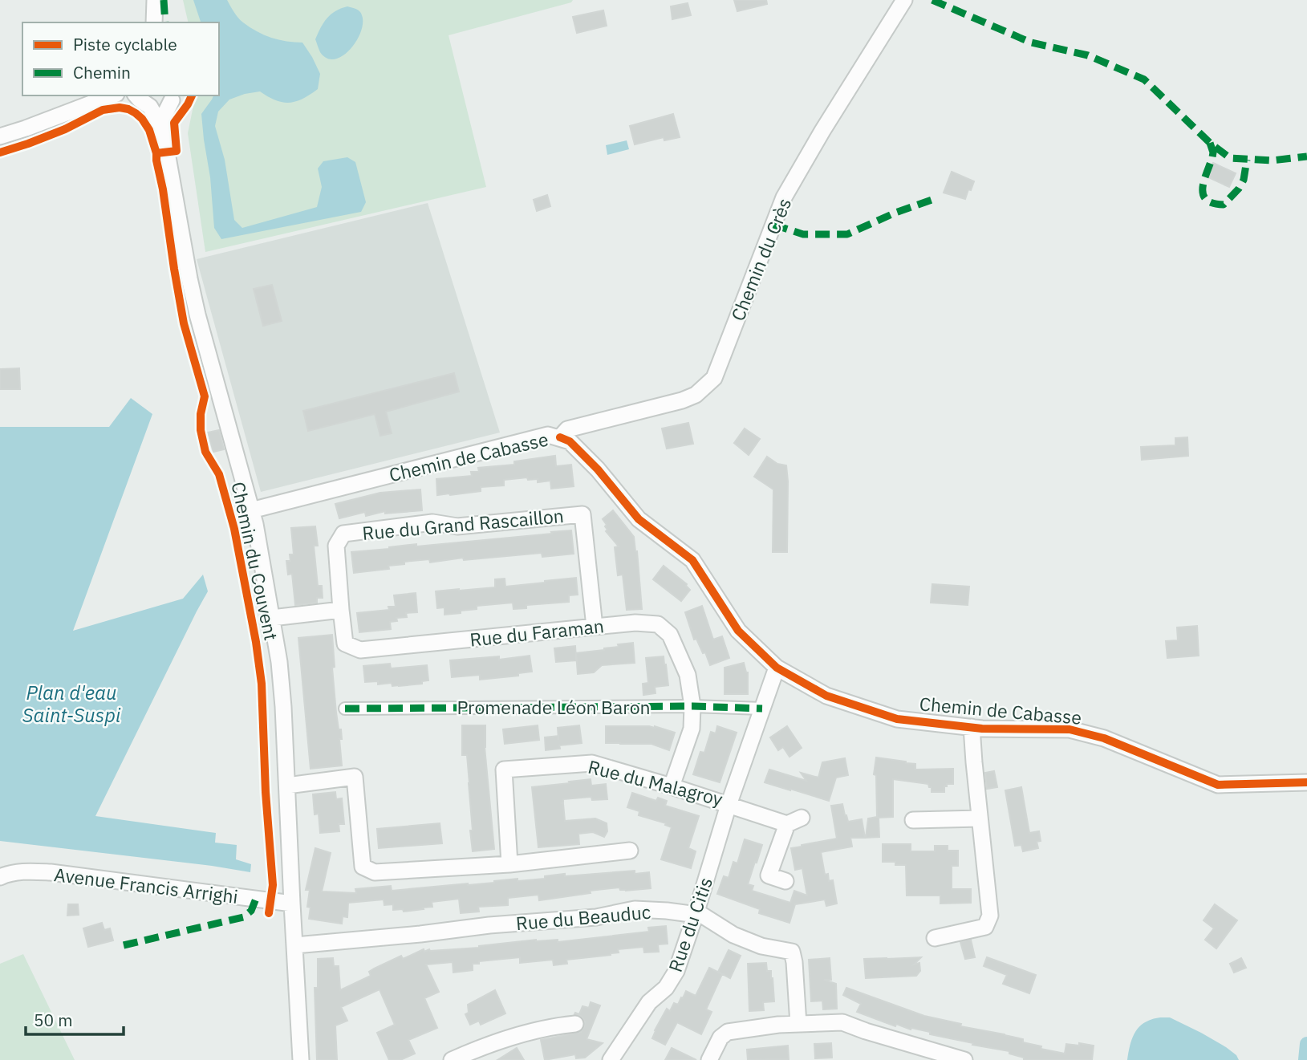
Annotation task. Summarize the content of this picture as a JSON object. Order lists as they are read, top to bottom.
{
  "streets": {
    "street": [
      "Chemin du Crès",
      "Chemin de Cabasse",
      "Rue du Grand Rascaillon",
      "Chemin du Couvent",
      "Rue du Faraman",
      "Promenade Léon Baron",
      "Rue du Malagroy",
      "Avenue Francis Arrighi",
      "Rue du Beauduc",
      "Rue du Citis"
    ]
  },
  "crossings": [
    ["Chemin du Crès", "Chemin de Cabasse"],
    ["Chemin de Cabasse", "Chemin du Couvent"],
    ["Chemin de Cabasse", "Rue du Malagroy"],
    ["Rue du Grand Rascaillon", "Rue du Faraman"],
    ["Chemin du Couvent", "Avenue Francis Arrighi"],
    ["Chemin du Couvent", "Rue du Beauduc"],
    ["Rue du Faraman", "Promenade Léon Baron"],
    ["Rue du Faraman", "Rue du Malagroy"],
    ["Promenade Léon Baron", "Rue du Malagroy"],
    ["Rue du Malagroy", "Rue du Citis"],
    ["Rue du Beauduc", "Rue du Citis"]
  ],
  "water": ["Plan d'eau Saint-Suspi"],
  "legend": ["Piste cyclable", "Chemin"],
  "scale_bar": "50 m"
}
